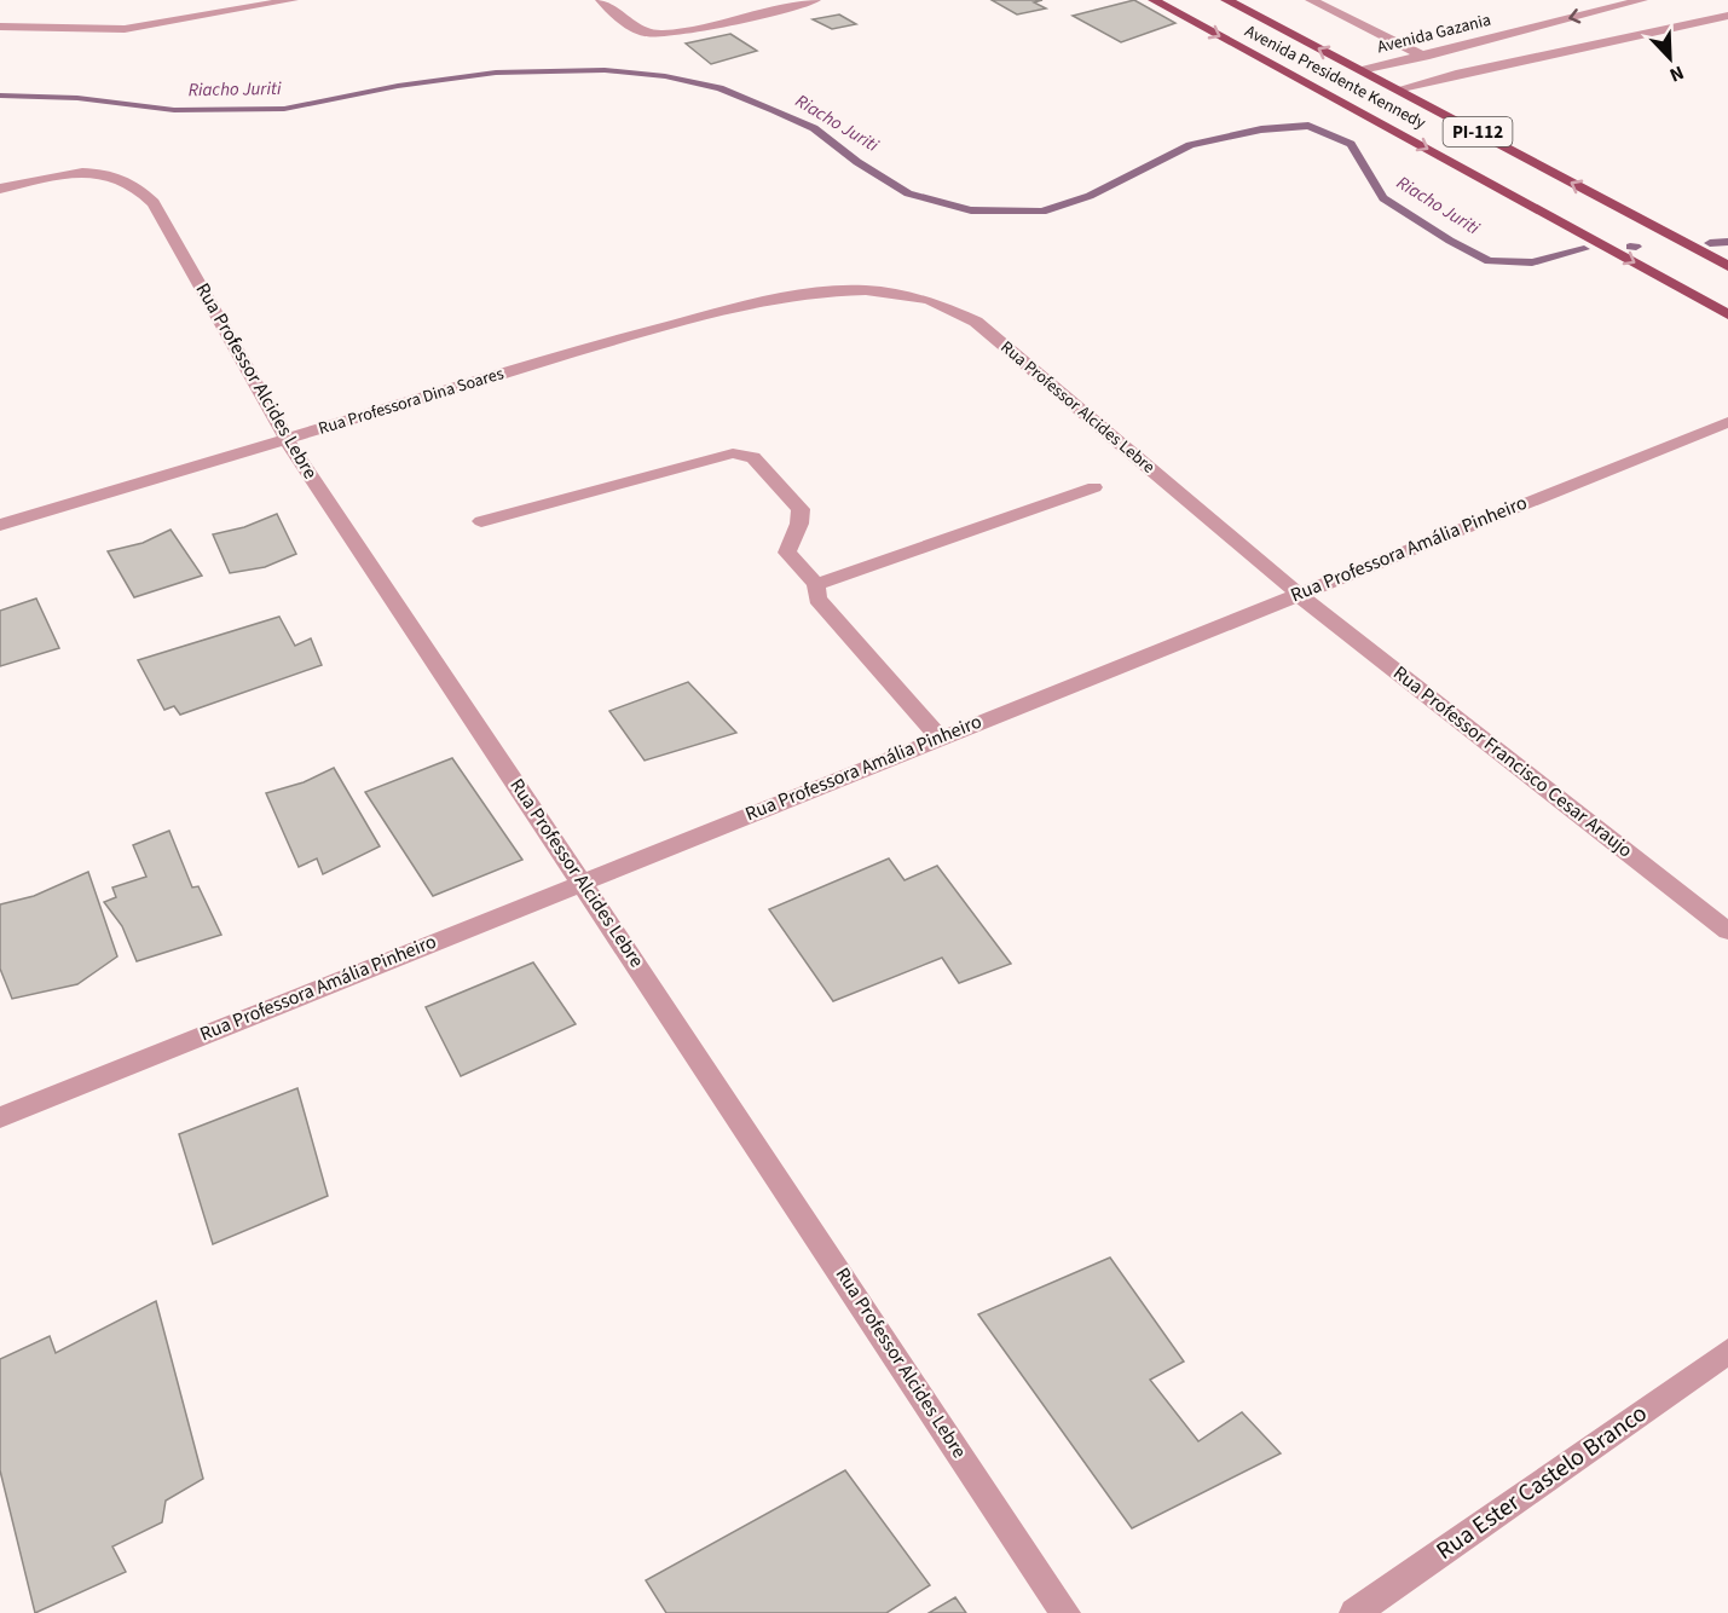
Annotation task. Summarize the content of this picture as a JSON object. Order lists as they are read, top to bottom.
{
  "streets": {
    "main road": ["Avenida Presidente Kennedy", "PI-112"],
    "street": [
      "Avenida Gazania",
      "Rua Professor Alcides Lebre",
      "Rua Professora Dina Soares",
      "Rua Professora Amália Pinheiro",
      "Rua Professor Francisco Cesar Araujo",
      "Rua Ester Castelo Branco"
    ]
  },
  "crossings": [
    ["Avenida Gazania", "Avenida Presidente Kennedy"],
    ["Rua Professor Alcides Lebre", "Rua Professora Dina Soares"],
    ["Rua Professor Alcides Lebre", "Rua Professora Amália Pinheiro"],
    ["Rua Professor Alcides Lebre", "Rua Professor Francisco Cesar Araujo"],
    ["Rua Professora Amália Pinheiro", "Rua Professor Francisco Cesar Araujo"]
  ],
  "water": ["Riacho Juriti"],
  "north": "bottom right"
}
